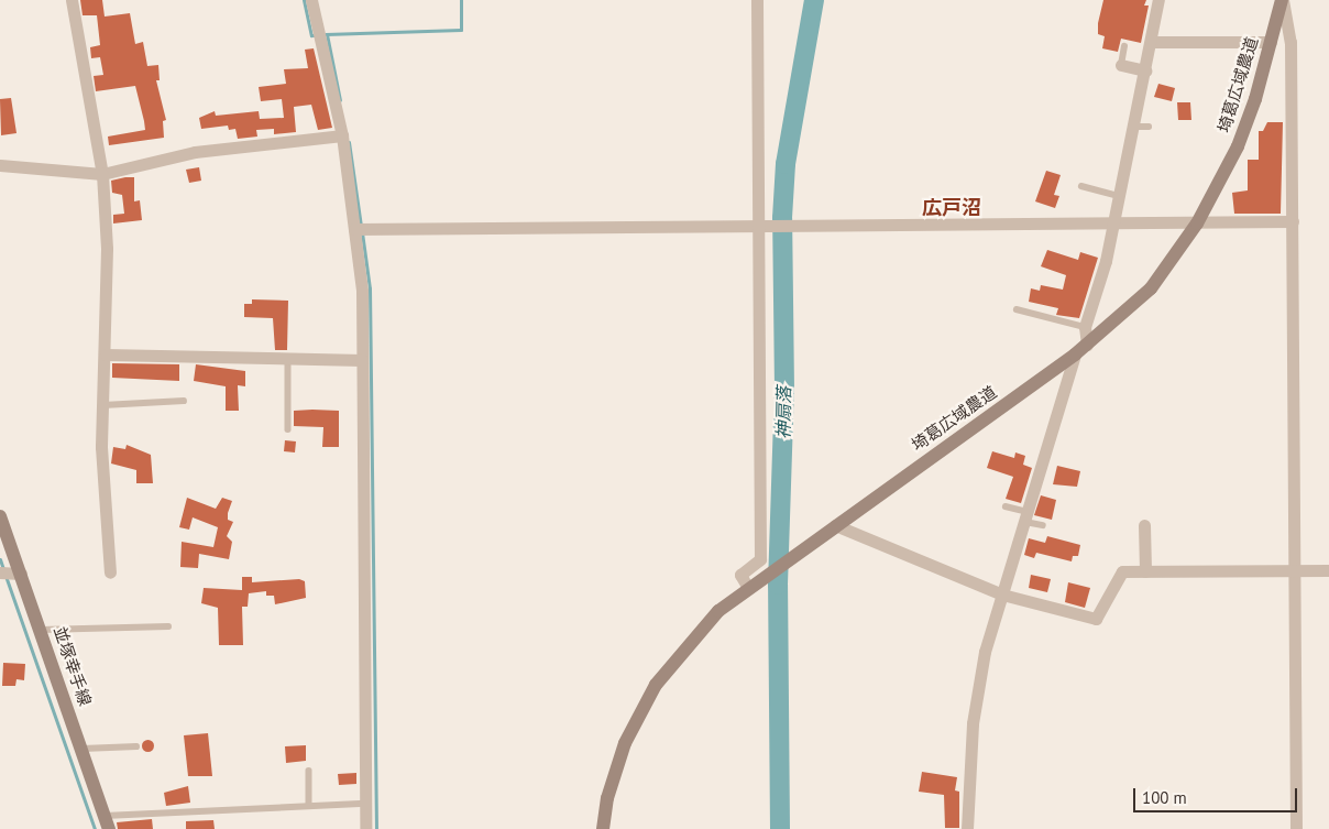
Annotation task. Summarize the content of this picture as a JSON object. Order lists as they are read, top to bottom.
{
  "streets": {
    "street": ["埼葛広域農道", "並塚幸手線"]
  },
  "districts": ["広戸沼"],
  "water": ["神扇落"],
  "scale_bar": "100 m"
}
